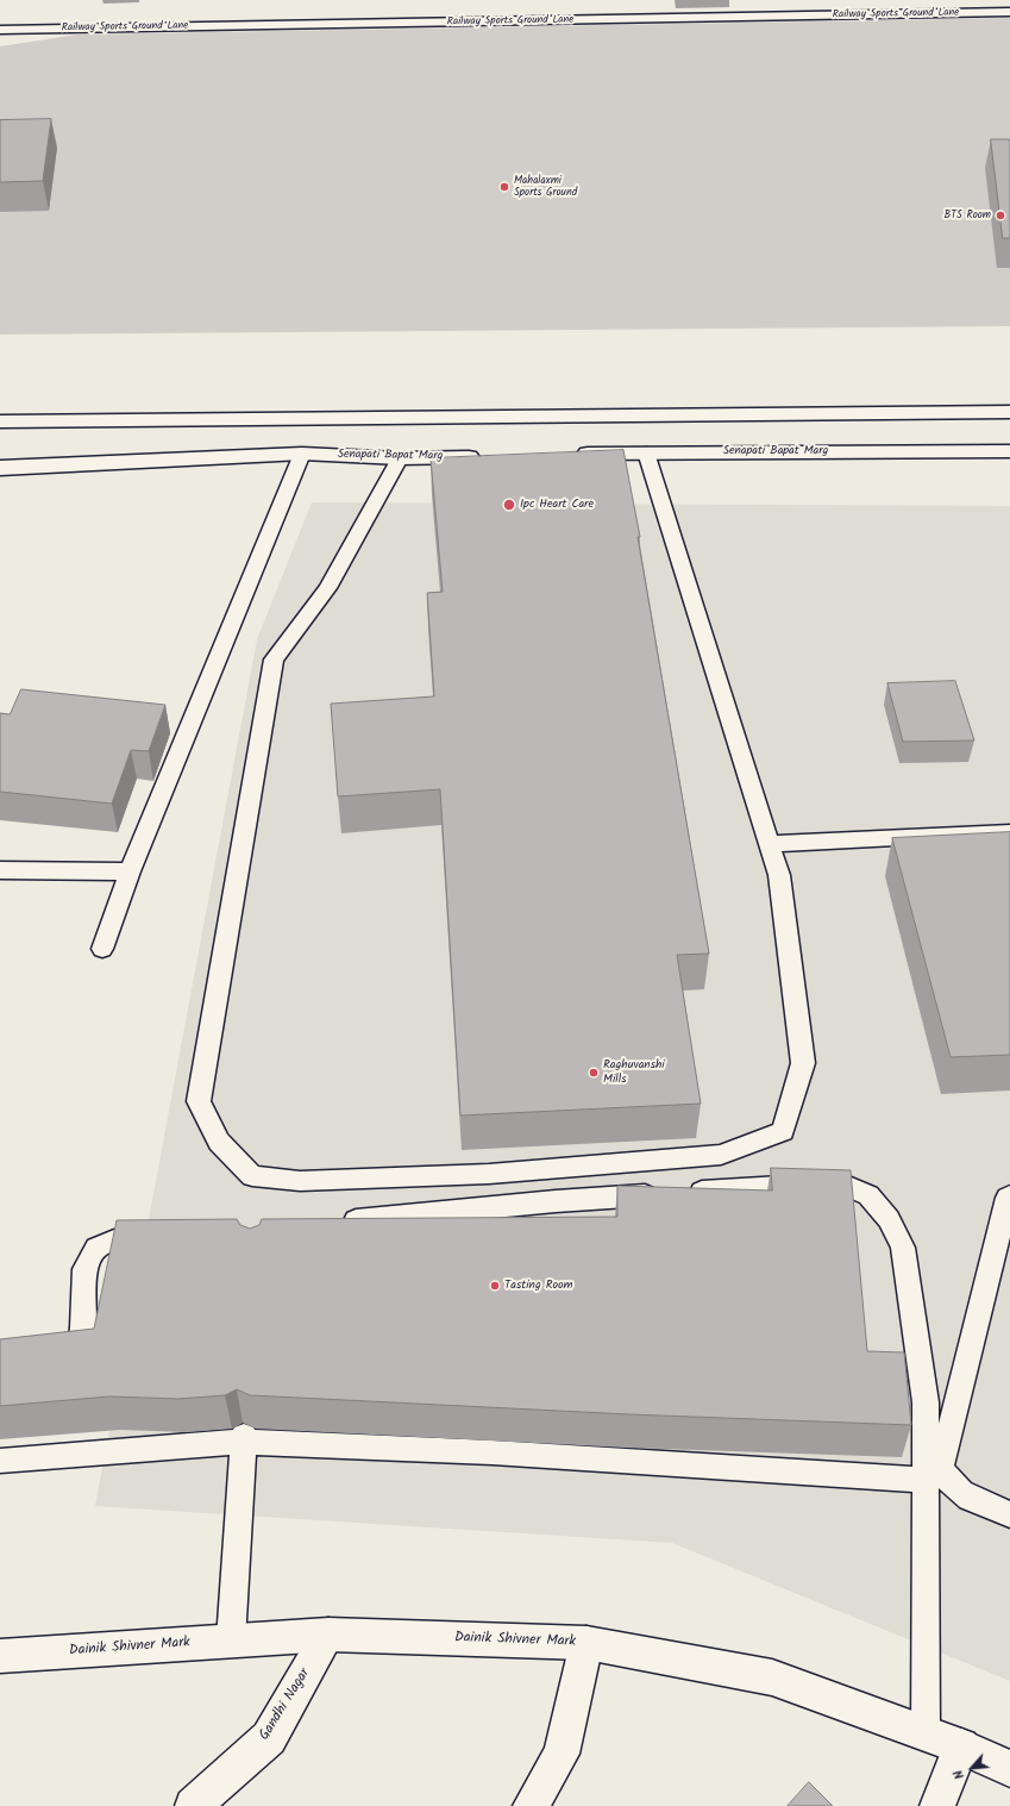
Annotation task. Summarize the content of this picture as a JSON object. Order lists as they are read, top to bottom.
{
  "streets": {
    "main road": ["Senapati Bapat Marg", "Dainik Shivner Mark", "Gandhi Nagar"],
    "lane": ["Railway Sports Ground Lane"]
  },
  "crossings": [
    ["Dainik Shivner Mark", "Gandhi Nagar"]
  ],
  "places": [
    "Mahalaxmi Sports Ground",
    "BTS Room",
    "Ipc Heart Care",
    "Raghuvanshi Mills",
    "Tasting Room"
  ],
  "north": "bottom left"
}
